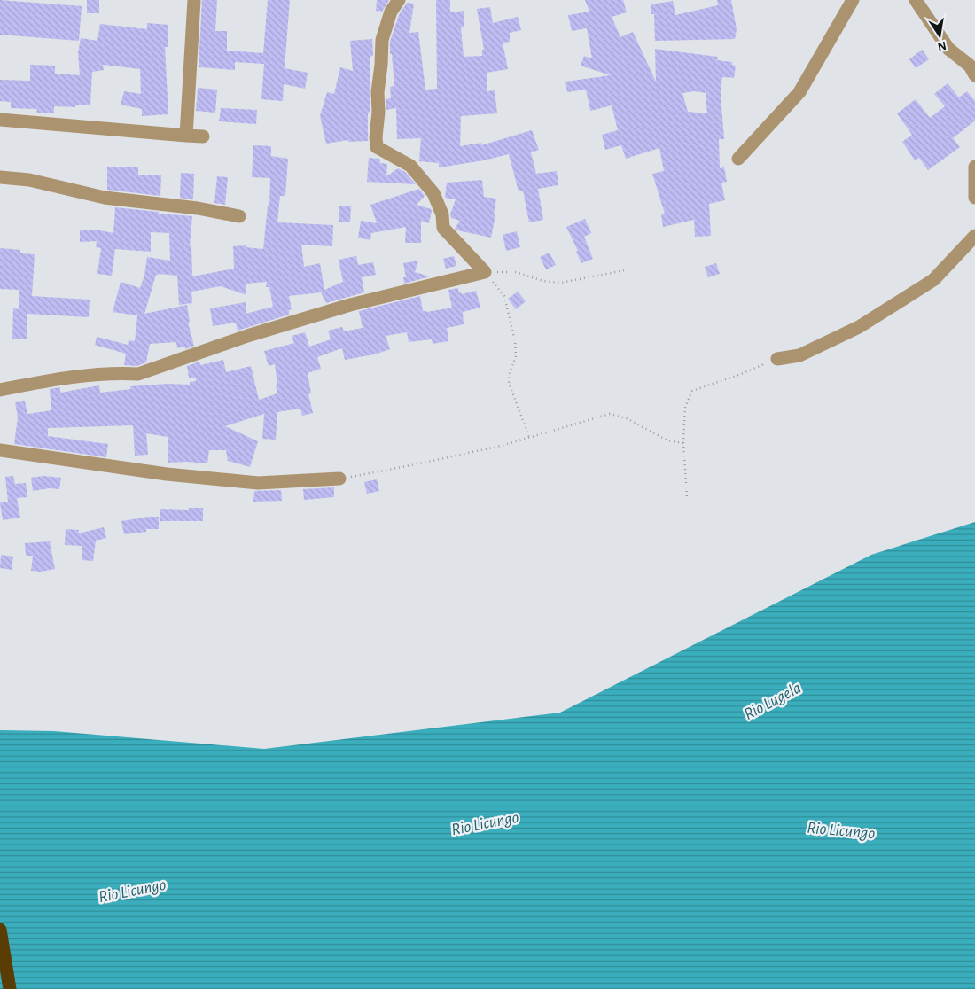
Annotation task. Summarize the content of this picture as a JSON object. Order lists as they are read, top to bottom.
{
  "water": ["Rio Lugela", "Rio Licungo"],
  "north": "bottom"
}
